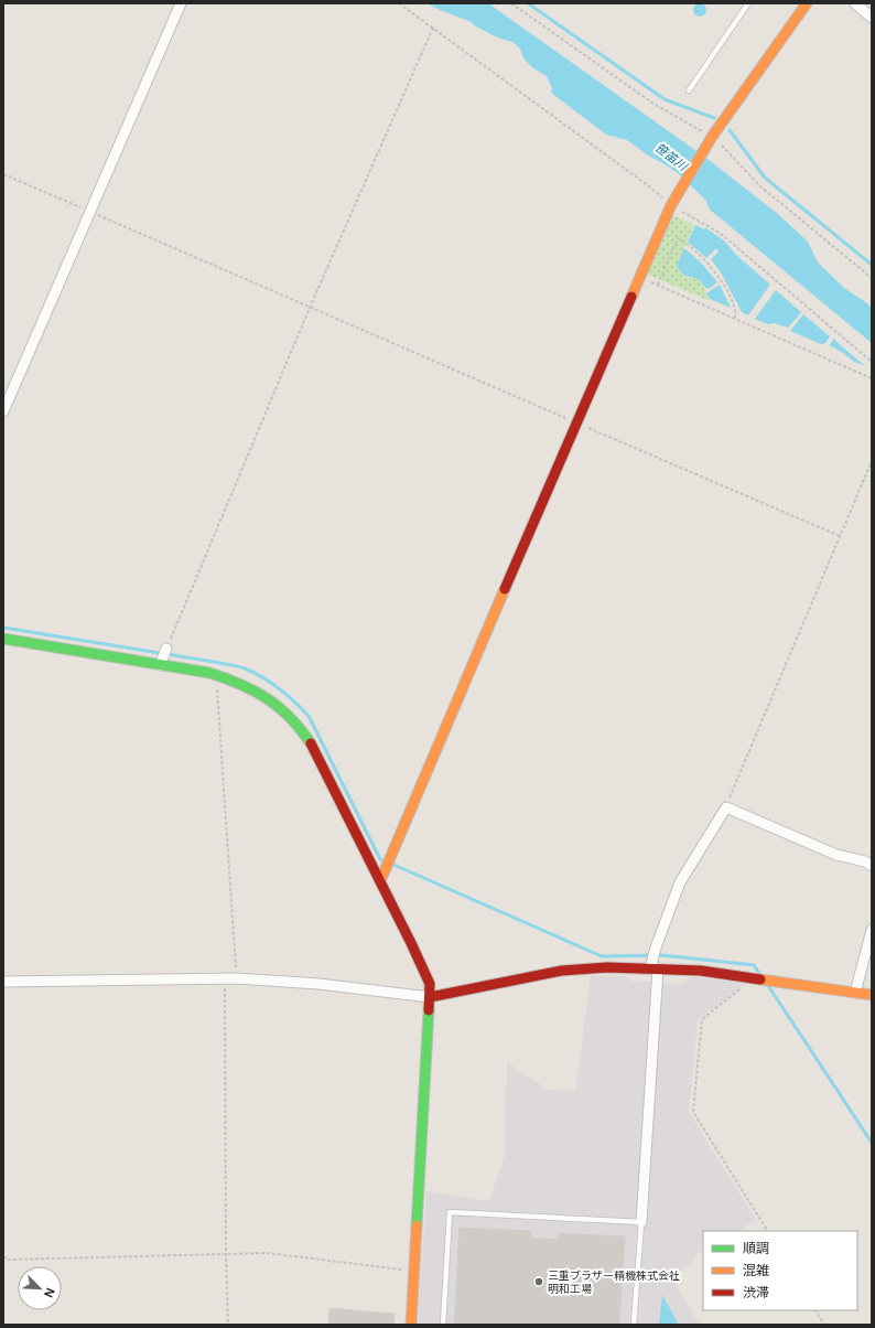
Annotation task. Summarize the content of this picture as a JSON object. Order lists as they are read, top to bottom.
{
  "water": ["笹笛川"],
  "places": ["三重ブラザー精機株式会社 明和工場"],
  "legend": ["順調", "混雑", "渋滞"],
  "north": "bottom right"
}
